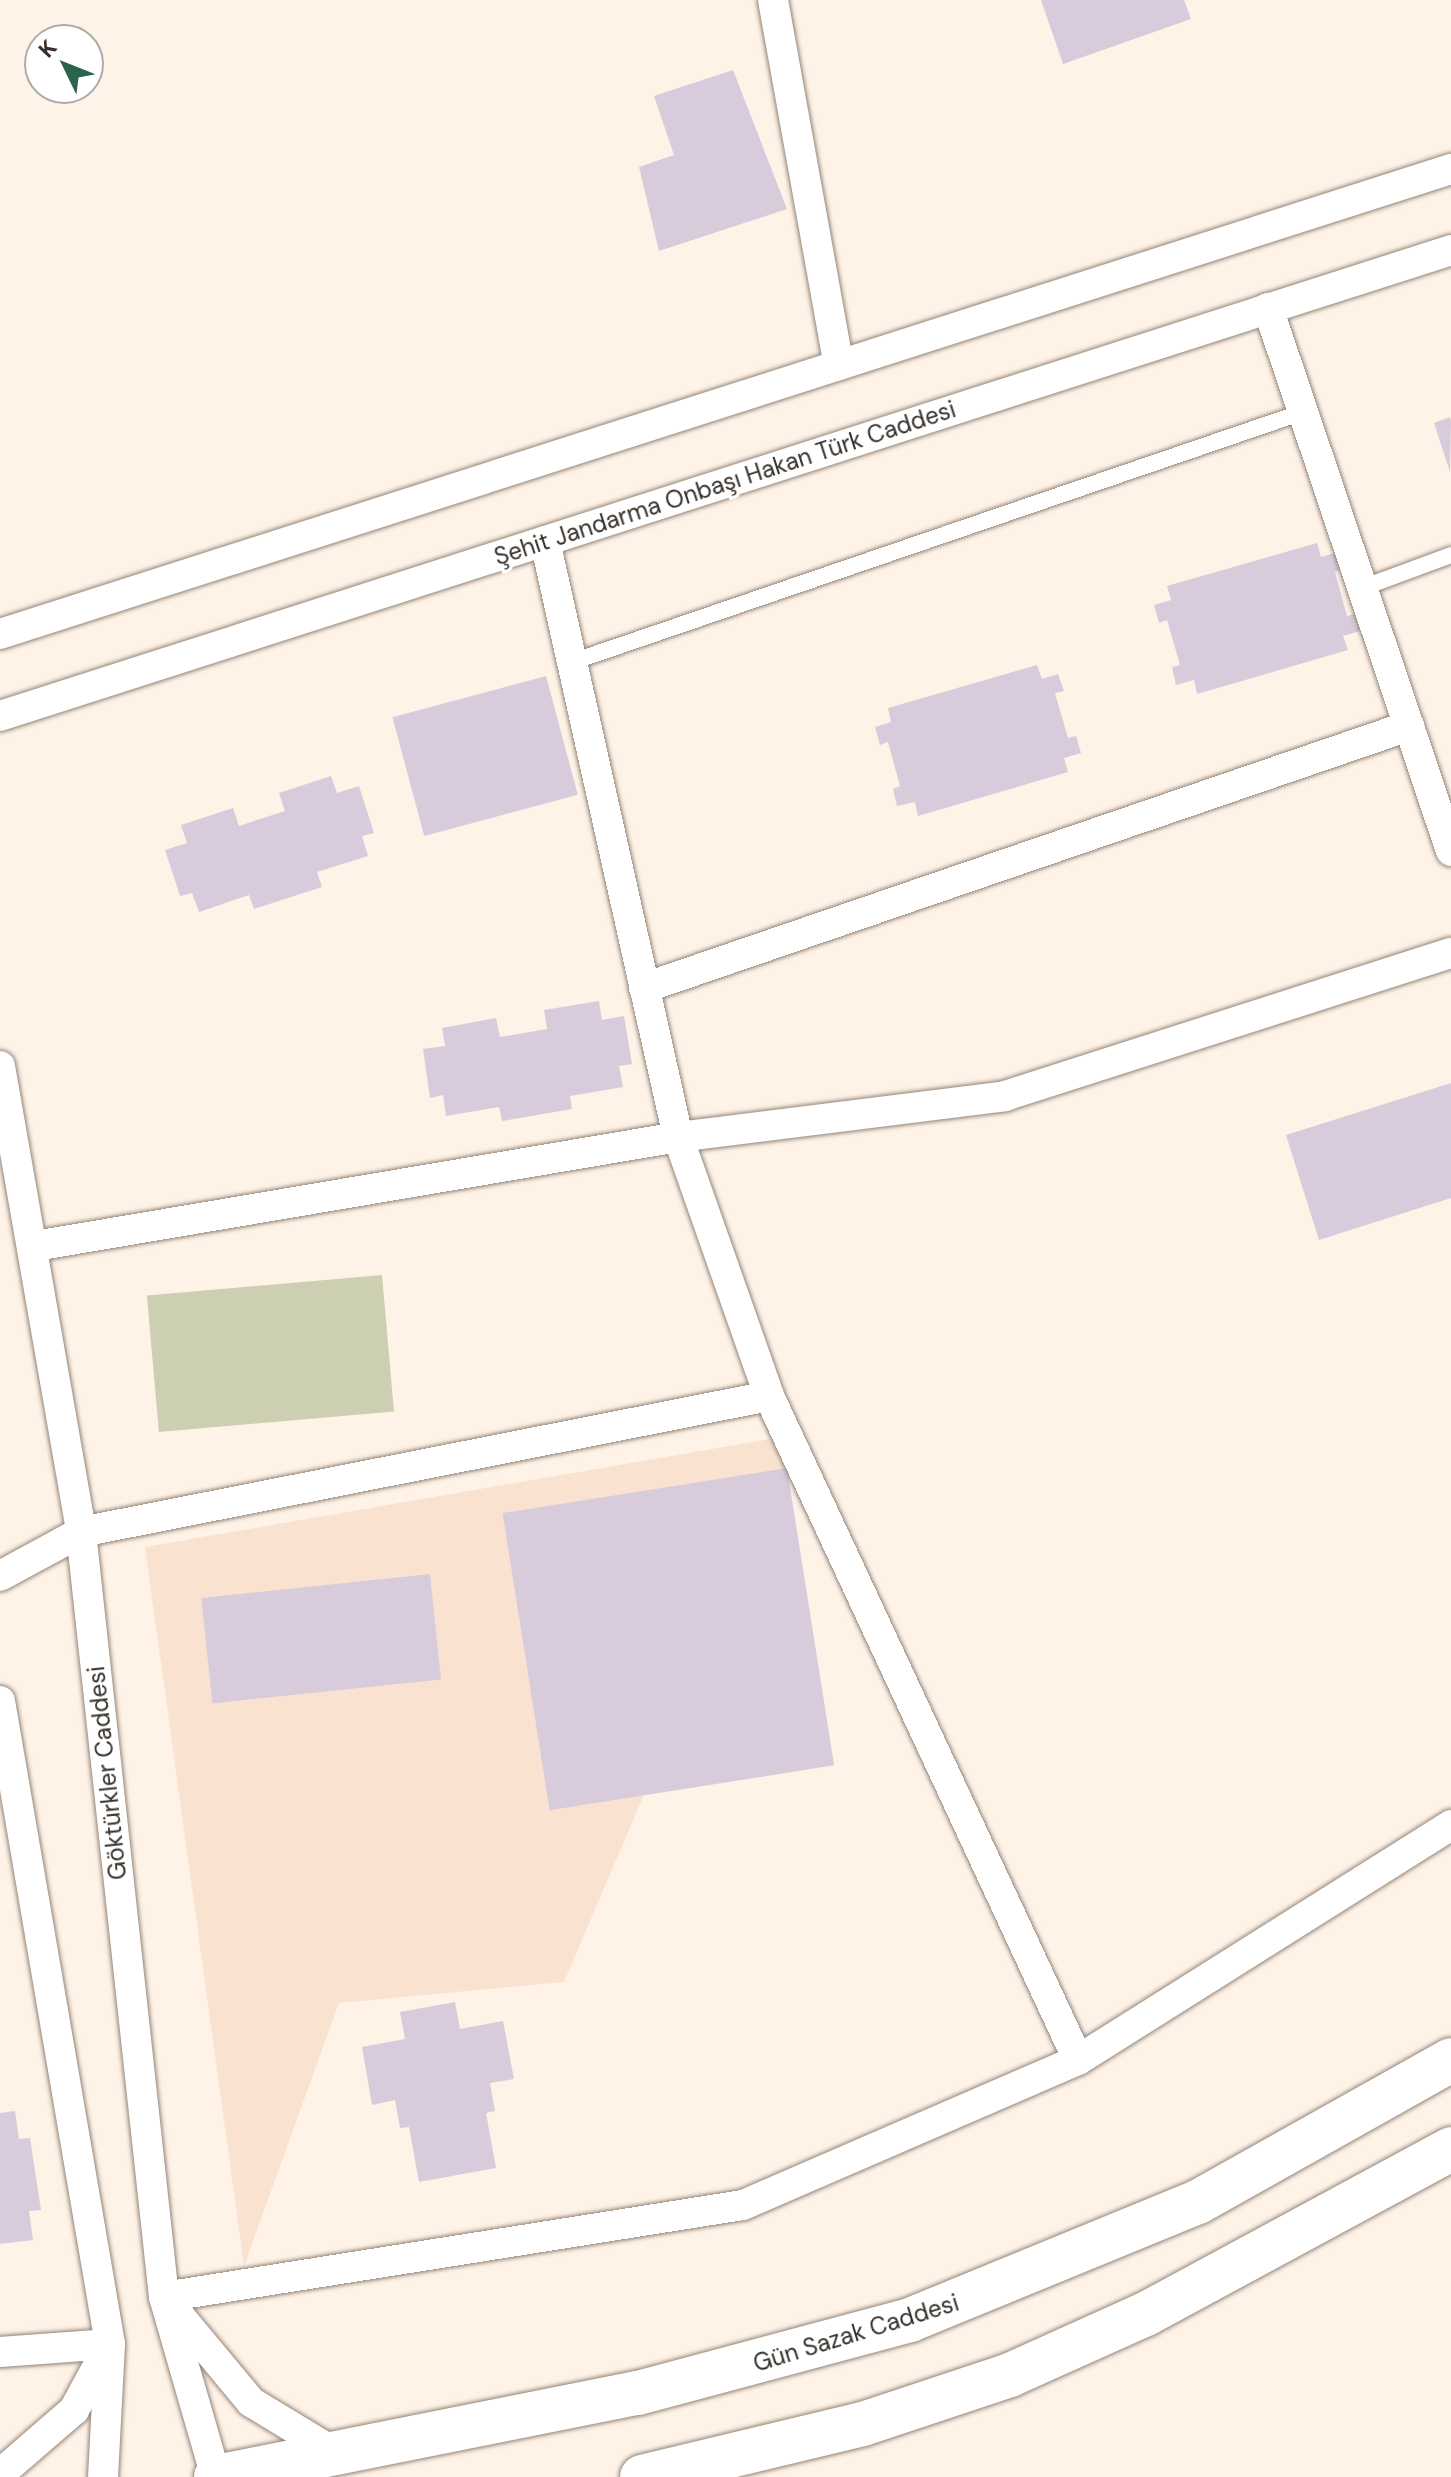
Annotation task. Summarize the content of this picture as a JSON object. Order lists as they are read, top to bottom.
{
  "streets": {
    "street": ["Şehit Jandarma Onbaşı Hakan Türk Caddesi", "Göktürkler Caddesi", "Gün Sazak Caddesi"]
  },
  "crossings": [
    ["Göktürkler Caddesi", "Gün Sazak Caddesi"]
  ],
  "north": "top left"
}
